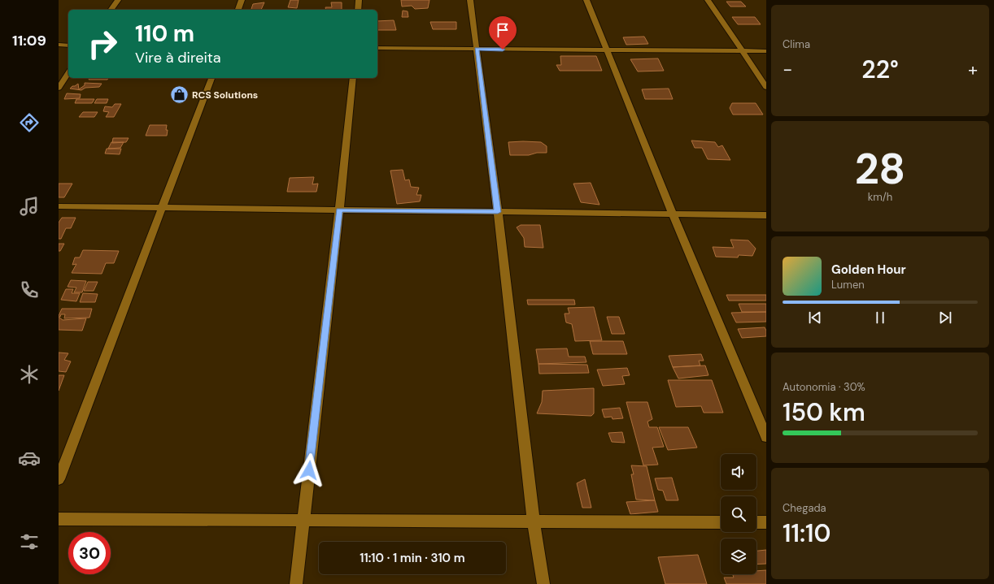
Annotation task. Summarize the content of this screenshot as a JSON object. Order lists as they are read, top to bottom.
{
  "places": {
    "shop": ["RCS Solutions"]
  },
  "page": {
    "tabs": "11:09",
    "tile": [
      "Clima",
      ["28", "km/h"],
      ["Autonomia · 30%", "150 km"],
      ["Chegada", "11:10"]
    ],
    "turn": ["110 m", "Vire à direita"],
    "heat": ["−", "22°", "+"],
    "song": ["Golden Hour", "Lumen"],
    "limit": "30",
    "trip": "11:10 · 1 min · 310 m"
  }
}
